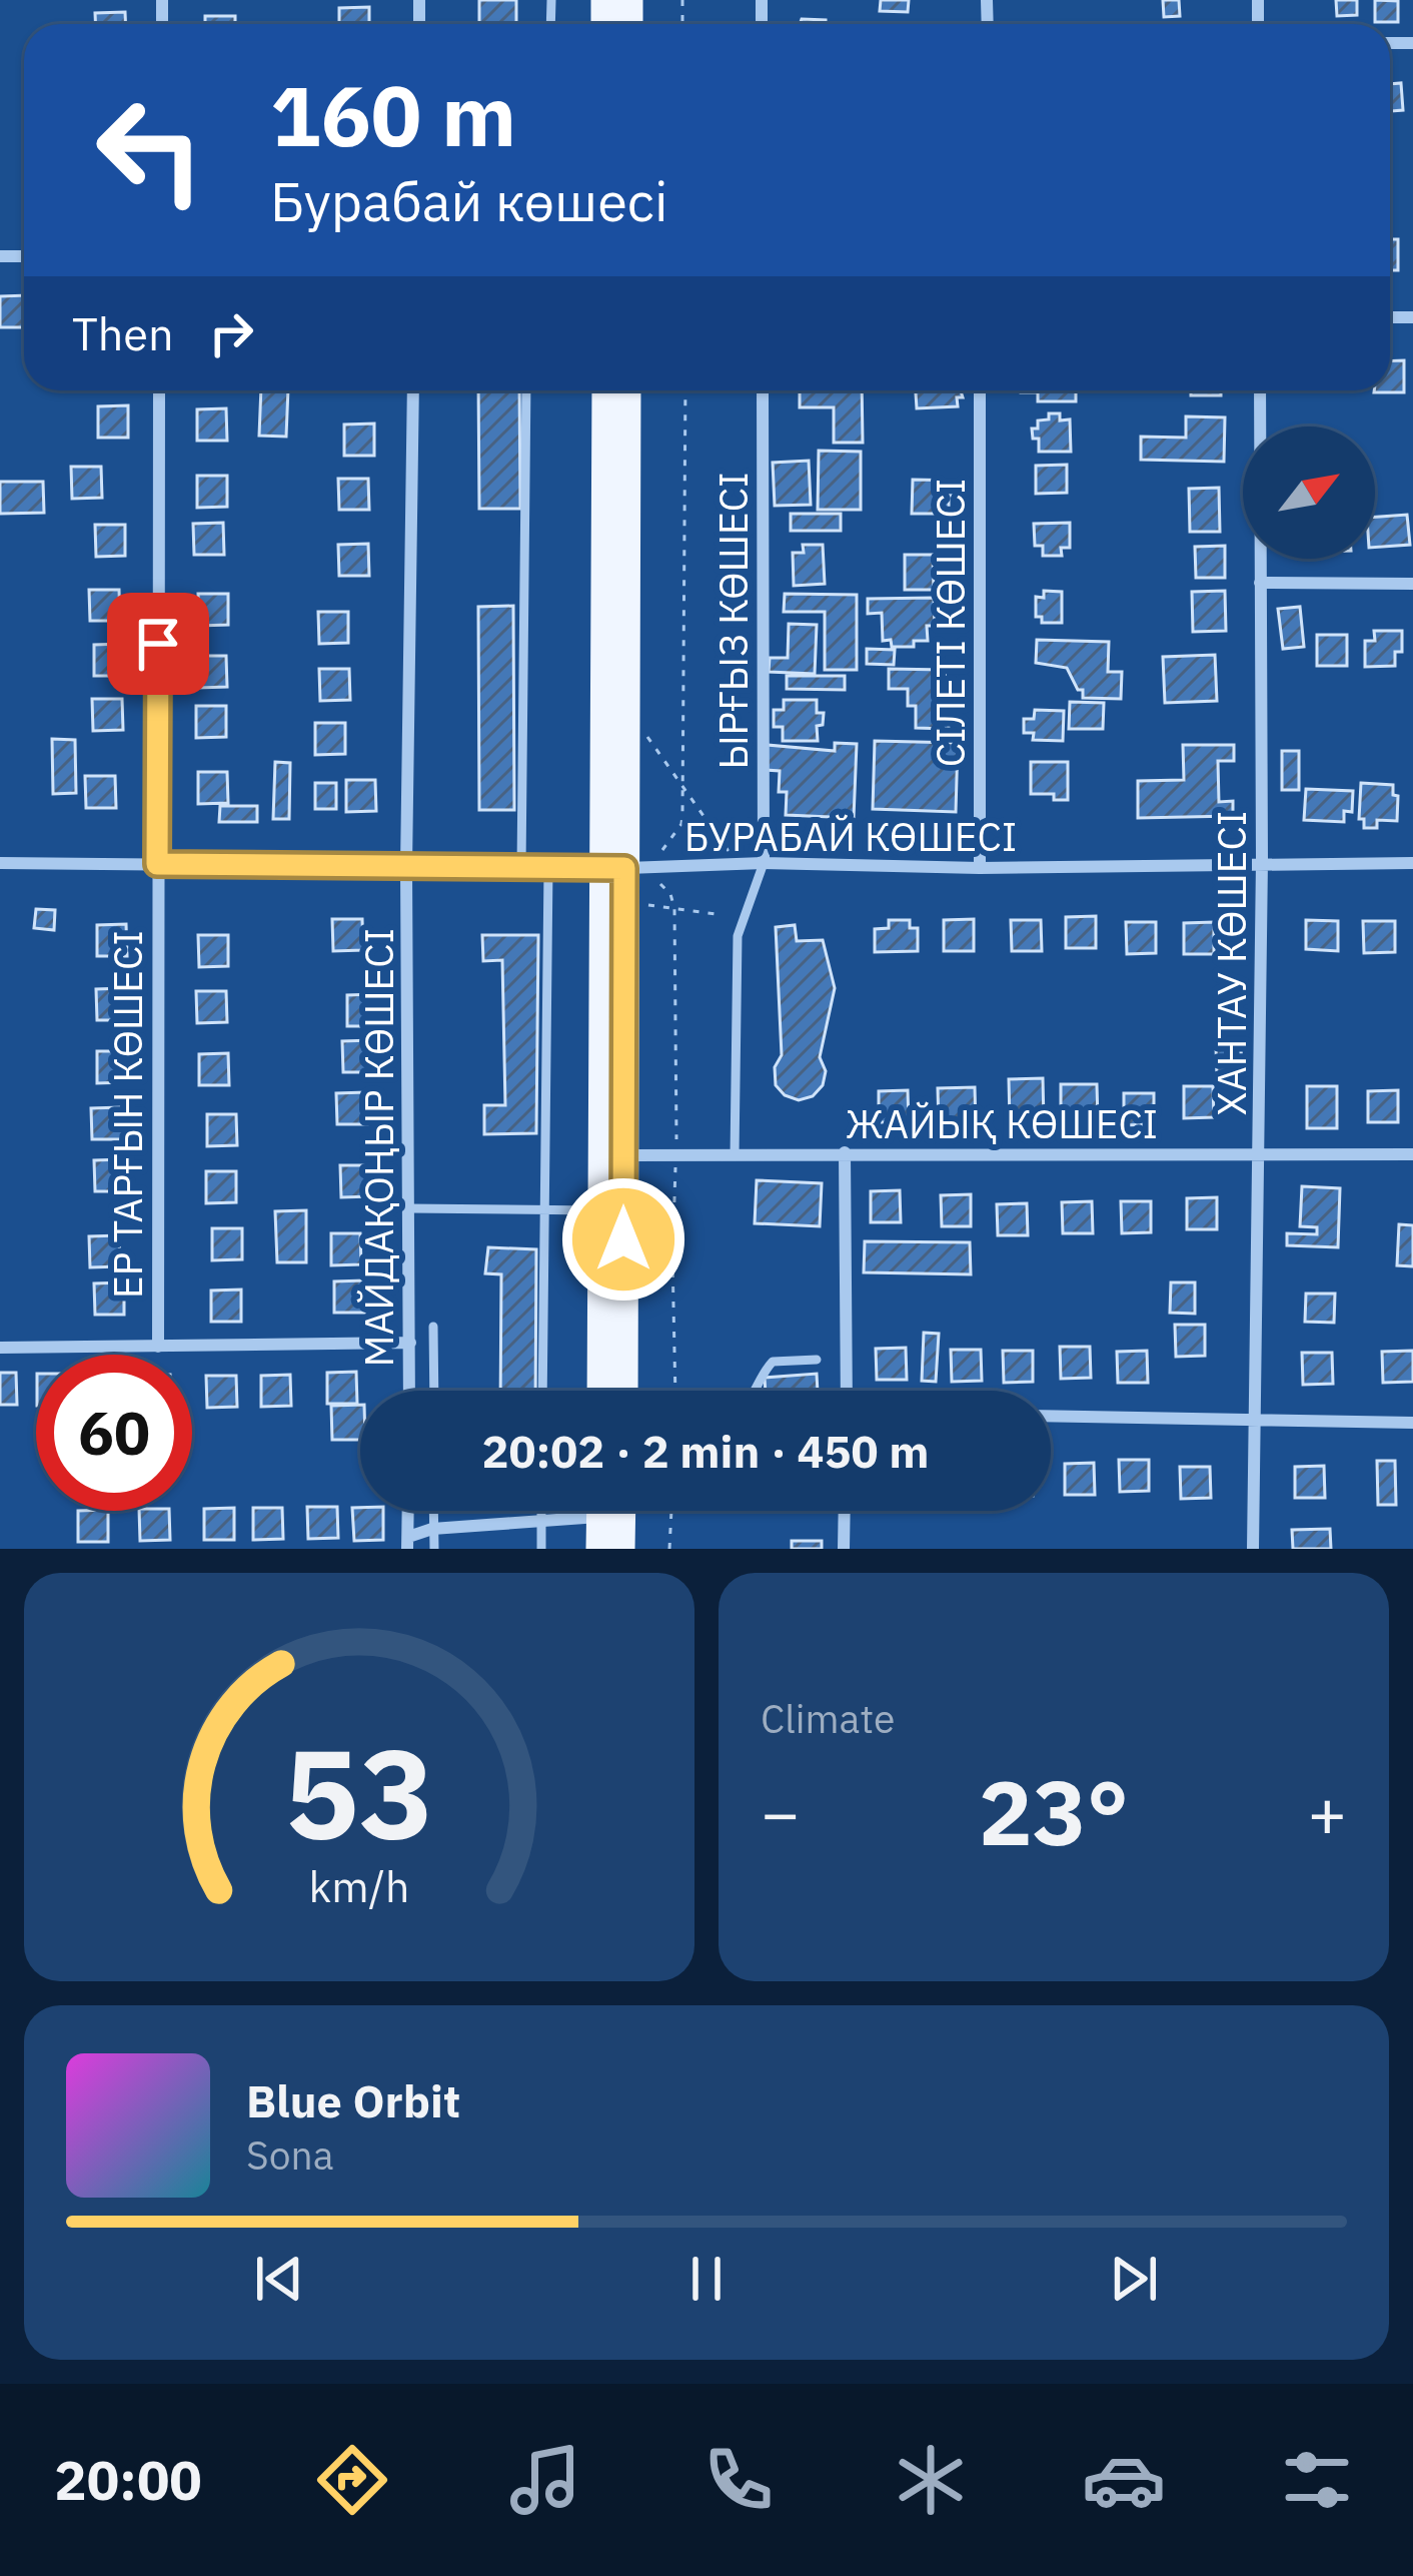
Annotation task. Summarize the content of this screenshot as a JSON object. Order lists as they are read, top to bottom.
{
  "streets": {
    "street": [
      "ЫРҒЫЗ КӨШЕСІ",
      "СІЛЕТІ КӨШЕСІ",
      "БУРАБАЙ КӨШЕСІ",
      "ХАНТАУ КӨШЕСІ",
      "ЕР ТАРҒЫН КӨШЕСІ",
      "ЖАЙЫҚ КӨШЕСІ",
      "МАЙДАҚОҢЫР КӨШЕСІ"
    ]
  },
  "crossings": [
    ["ЫРҒЫЗ КӨШЕСІ", "БУРАБАЙ КӨШЕСІ"],
    ["СІЛЕТІ КӨШЕСІ", "БУРАБАЙ КӨШЕСІ"],
    ["БУРАБАЙ КӨШЕСІ", "ХАНТАУ КӨШЕСІ"],
    ["БУРАБАЙ КӨШЕСІ", "ЕР ТАРҒЫН КӨШЕСІ"],
    ["БУРАБАЙ КӨШЕСІ", "МАЙДАҚОҢЫР КӨШЕСІ"],
    ["ХАНТАУ КӨШЕСІ", "ЖАЙЫҚ КӨШЕСІ"]
  ],
  "north": "top right",
  "page": {
    "turn": ["160 m", "Бурабай көшесі"],
    "then": "Then",
    "limit": "60",
    "trip": "20:02 · 2 min · 450 m",
    "tile": "Climate",
    "heat": ["−", "23°", "+"],
    "song": ["Blue Orbit", "Sona"],
    "tabs": "20:00",
    "gauge": ["53", "km/h"]
  }
}
